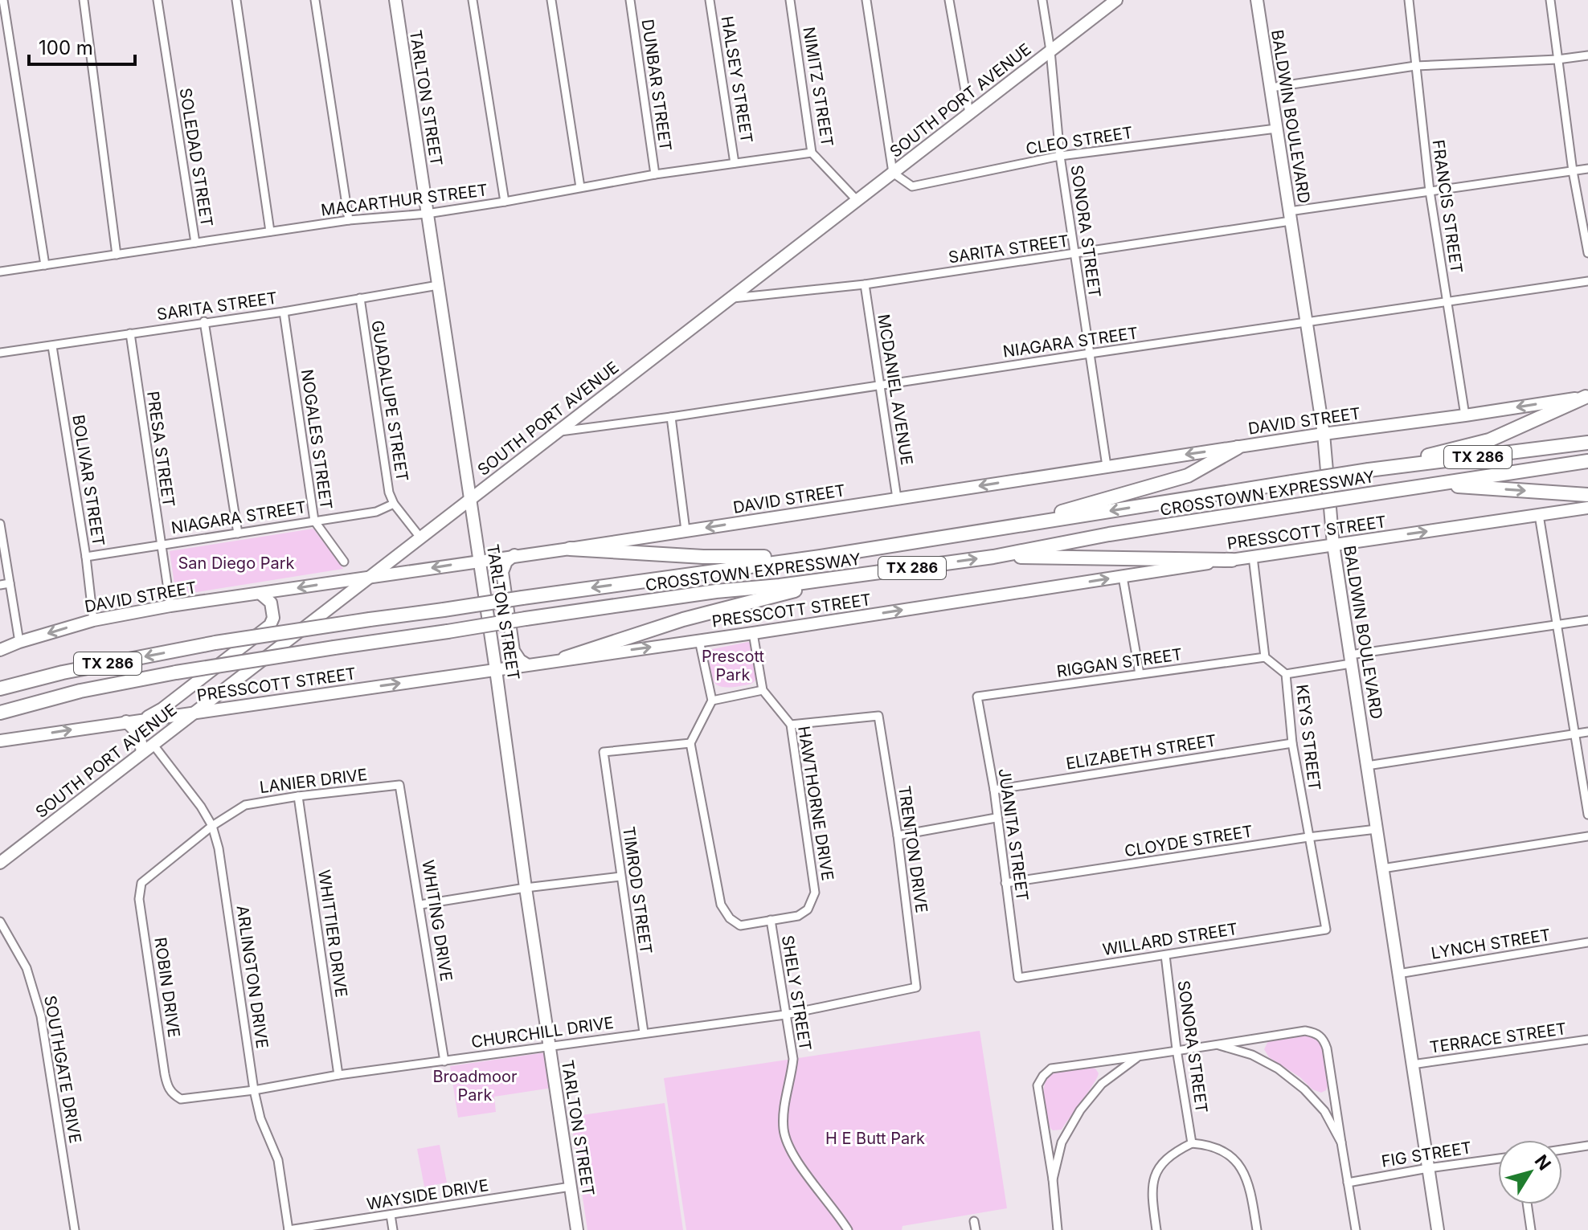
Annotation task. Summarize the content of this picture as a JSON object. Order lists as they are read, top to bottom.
{
  "streets": {
    "highway": ["TX 286", "CROSSTOWN EXPRESSWAY"],
    "main road": [
      "TARLTON STREET",
      "SOUTH PORT AVENUE",
      "BALDWIN BOULEVARD",
      "DAVID STREET",
      "PRESSCOTT STREET"
    ],
    "street": [
      "HALSEY STREET",
      "DUNBAR STREET",
      "NIMITZ STREET",
      "CLEO STREET",
      "SOLEDAD STREET",
      "MACARTHUR STREET",
      "FRANCIS STREET",
      "SONORA STREET",
      "SARITA STREET",
      "NIAGARA STREET",
      "MCDANIEL AVENUE",
      "GUADALUPE STREET",
      "NOGALES STREET",
      "PRESA STREET",
      "BOLIVAR STREET",
      "RIGGAN STREET",
      "KEYS STREET",
      "ELIZABETH STREET",
      "LANIER DRIVE",
      "HAWTHORNE DRIVE",
      "JUANITA STREET",
      "CLOYDE STREET",
      "TRENTON DRIVE",
      "TIMROD STREET",
      "WHITING DRIVE",
      "WHITTIER DRIVE",
      "WILLARD STREET",
      "LYNCH STREET",
      "ARLINGTON DRIVE",
      "ROBIN DRIVE",
      "SHELY STREET",
      "CHURCHILL DRIVE",
      "TERRACE STREET",
      "SOUTHGATE DRIVE",
      "FIG STREET",
      "WAYSIDE DRIVE"
    ]
  },
  "crossings": [
    ["HALSEY STREET", "MACARTHUR STREET"],
    ["DUNBAR STREET", "MACARTHUR STREET"],
    ["NIMITZ STREET", "SOUTH PORT AVENUE"],
    ["NIMITZ STREET", "MACARTHUR STREET"],
    ["TARLTON STREET", "SOUTH PORT AVENUE"],
    ["TARLTON STREET", "MACARTHUR STREET"],
    ["TARLTON STREET", "SARITA STREET"],
    ["TARLTON STREET", "DAVID STREET"],
    ["TARLTON STREET", "PRESSCOTT STREET"],
    ["TARLTON STREET", "CHURCHILL DRIVE"],
    ["TARLTON STREET", "WAYSIDE DRIVE"],
    ["SOUTH PORT AVENUE", "CLEO STREET"],
    ["SOUTH PORT AVENUE", "SONORA STREET"],
    ["SOUTH PORT AVENUE", "SARITA STREET"],
    ["SOUTH PORT AVENUE", "NIAGARA STREET"],
    ["SOUTH PORT AVENUE", "GUADALUPE STREET"],
    ["SOUTH PORT AVENUE", "DAVID STREET"],
    ["SOUTH PORT AVENUE", "PRESSCOTT STREET"],
    ["SOUTH PORT AVENUE", "ARLINGTON DRIVE"],
    ["BALDWIN BOULEVARD", "CLEO STREET"],
    ["BALDWIN BOULEVARD", "SARITA STREET"],
    ["BALDWIN BOULEVARD", "NIAGARA STREET"],
    ["BALDWIN BOULEVARD", "DAVID STREET"],
    ["BALDWIN BOULEVARD", "PRESSCOTT STREET"],
    ["BALDWIN BOULEVARD", "CLOYDE STREET"],
    ["BALDWIN BOULEVARD", "LYNCH STREET"],
    ["BALDWIN BOULEVARD", "TERRACE STREET"],
    ["BALDWIN BOULEVARD", "FIG STREET"],
    ["CLEO STREET", "SONORA STREET"],
    ["SOLEDAD STREET", "MACARTHUR STREET"],
    ["FRANCIS STREET", "SARITA STREET"],
    ["FRANCIS STREET", "NIAGARA STREET"],
    ["FRANCIS STREET", "DAVID STREET"],
    ["SONORA STREET", "SARITA STREET"],
    ["SONORA STREET", "NIAGARA STREET"],
    ["SONORA STREET", "DAVID STREET"],
    ["SONORA STREET", "WILLARD STREET"],
    ["SARITA STREET", "MCDANIEL AVENUE"],
    ["SARITA STREET", "GUADALUPE STREET"],
    ["SARITA STREET", "NOGALES STREET"],
    ["SARITA STREET", "PRESA STREET"],
    ["SARITA STREET", "BOLIVAR STREET"],
    ["NIAGARA STREET", "MCDANIEL AVENUE"],
    ["NIAGARA STREET", "GUADALUPE STREET"],
    ["NIAGARA STREET", "NOGALES STREET"],
    ["NIAGARA STREET", "PRESA STREET"],
    ["NIAGARA STREET", "BOLIVAR STREET"],
    ["MCDANIEL AVENUE", "DAVID STREET"],
    ["DAVID STREET", "PRESA STREET"],
    ["DAVID STREET", "BOLIVAR STREET"],
    ["PRESSCOTT STREET", "HAWTHORNE DRIVE"],
    ["RIGGAN STREET", "KEYS STREET"],
    ["RIGGAN STREET", "JUANITA STREET"],
    ["KEYS STREET", "ELIZABETH STREET"],
    ["KEYS STREET", "CLOYDE STREET"],
    ["KEYS STREET", "WILLARD STREET"],
    ["ELIZABETH STREET", "JUANITA STREET"],
    ["LANIER DRIVE", "WHITING DRIVE"],
    ["LANIER DRIVE", "WHITTIER DRIVE"],
    ["LANIER DRIVE", "ARLINGTON DRIVE"],
    ["LANIER DRIVE", "ROBIN DRIVE"],
    ["HAWTHORNE DRIVE", "TRENTON DRIVE"],
    ["HAWTHORNE DRIVE", "SHELY STREET"],
    ["JUANITA STREET", "CLOYDE STREET"],
    ["JUANITA STREET", "WILLARD STREET"],
    ["TRENTON DRIVE", "CHURCHILL DRIVE"],
    ["TIMROD STREET", "SHELY STREET"],
    ["TIMROD STREET", "CHURCHILL DRIVE"],
    ["WHITING DRIVE", "CHURCHILL DRIVE"],
    ["WHITTIER DRIVE", "CHURCHILL DRIVE"],
    ["ARLINGTON DRIVE", "CHURCHILL DRIVE"],
    ["ARLINGTON DRIVE", "WAYSIDE DRIVE"],
    ["ROBIN DRIVE", "CHURCHILL DRIVE"],
    ["SHELY STREET", "CHURCHILL DRIVE"]
  ],
  "one_way": ["DAVID STREET", "PRESSCOTT STREET"],
  "parks": [
    "San Diego Park",
    "Prescott Park",
    "Broadmoor Park",
    "H E Butt Park"
  ],
  "scale_bar": "100 m",
  "north": "top right"
}
